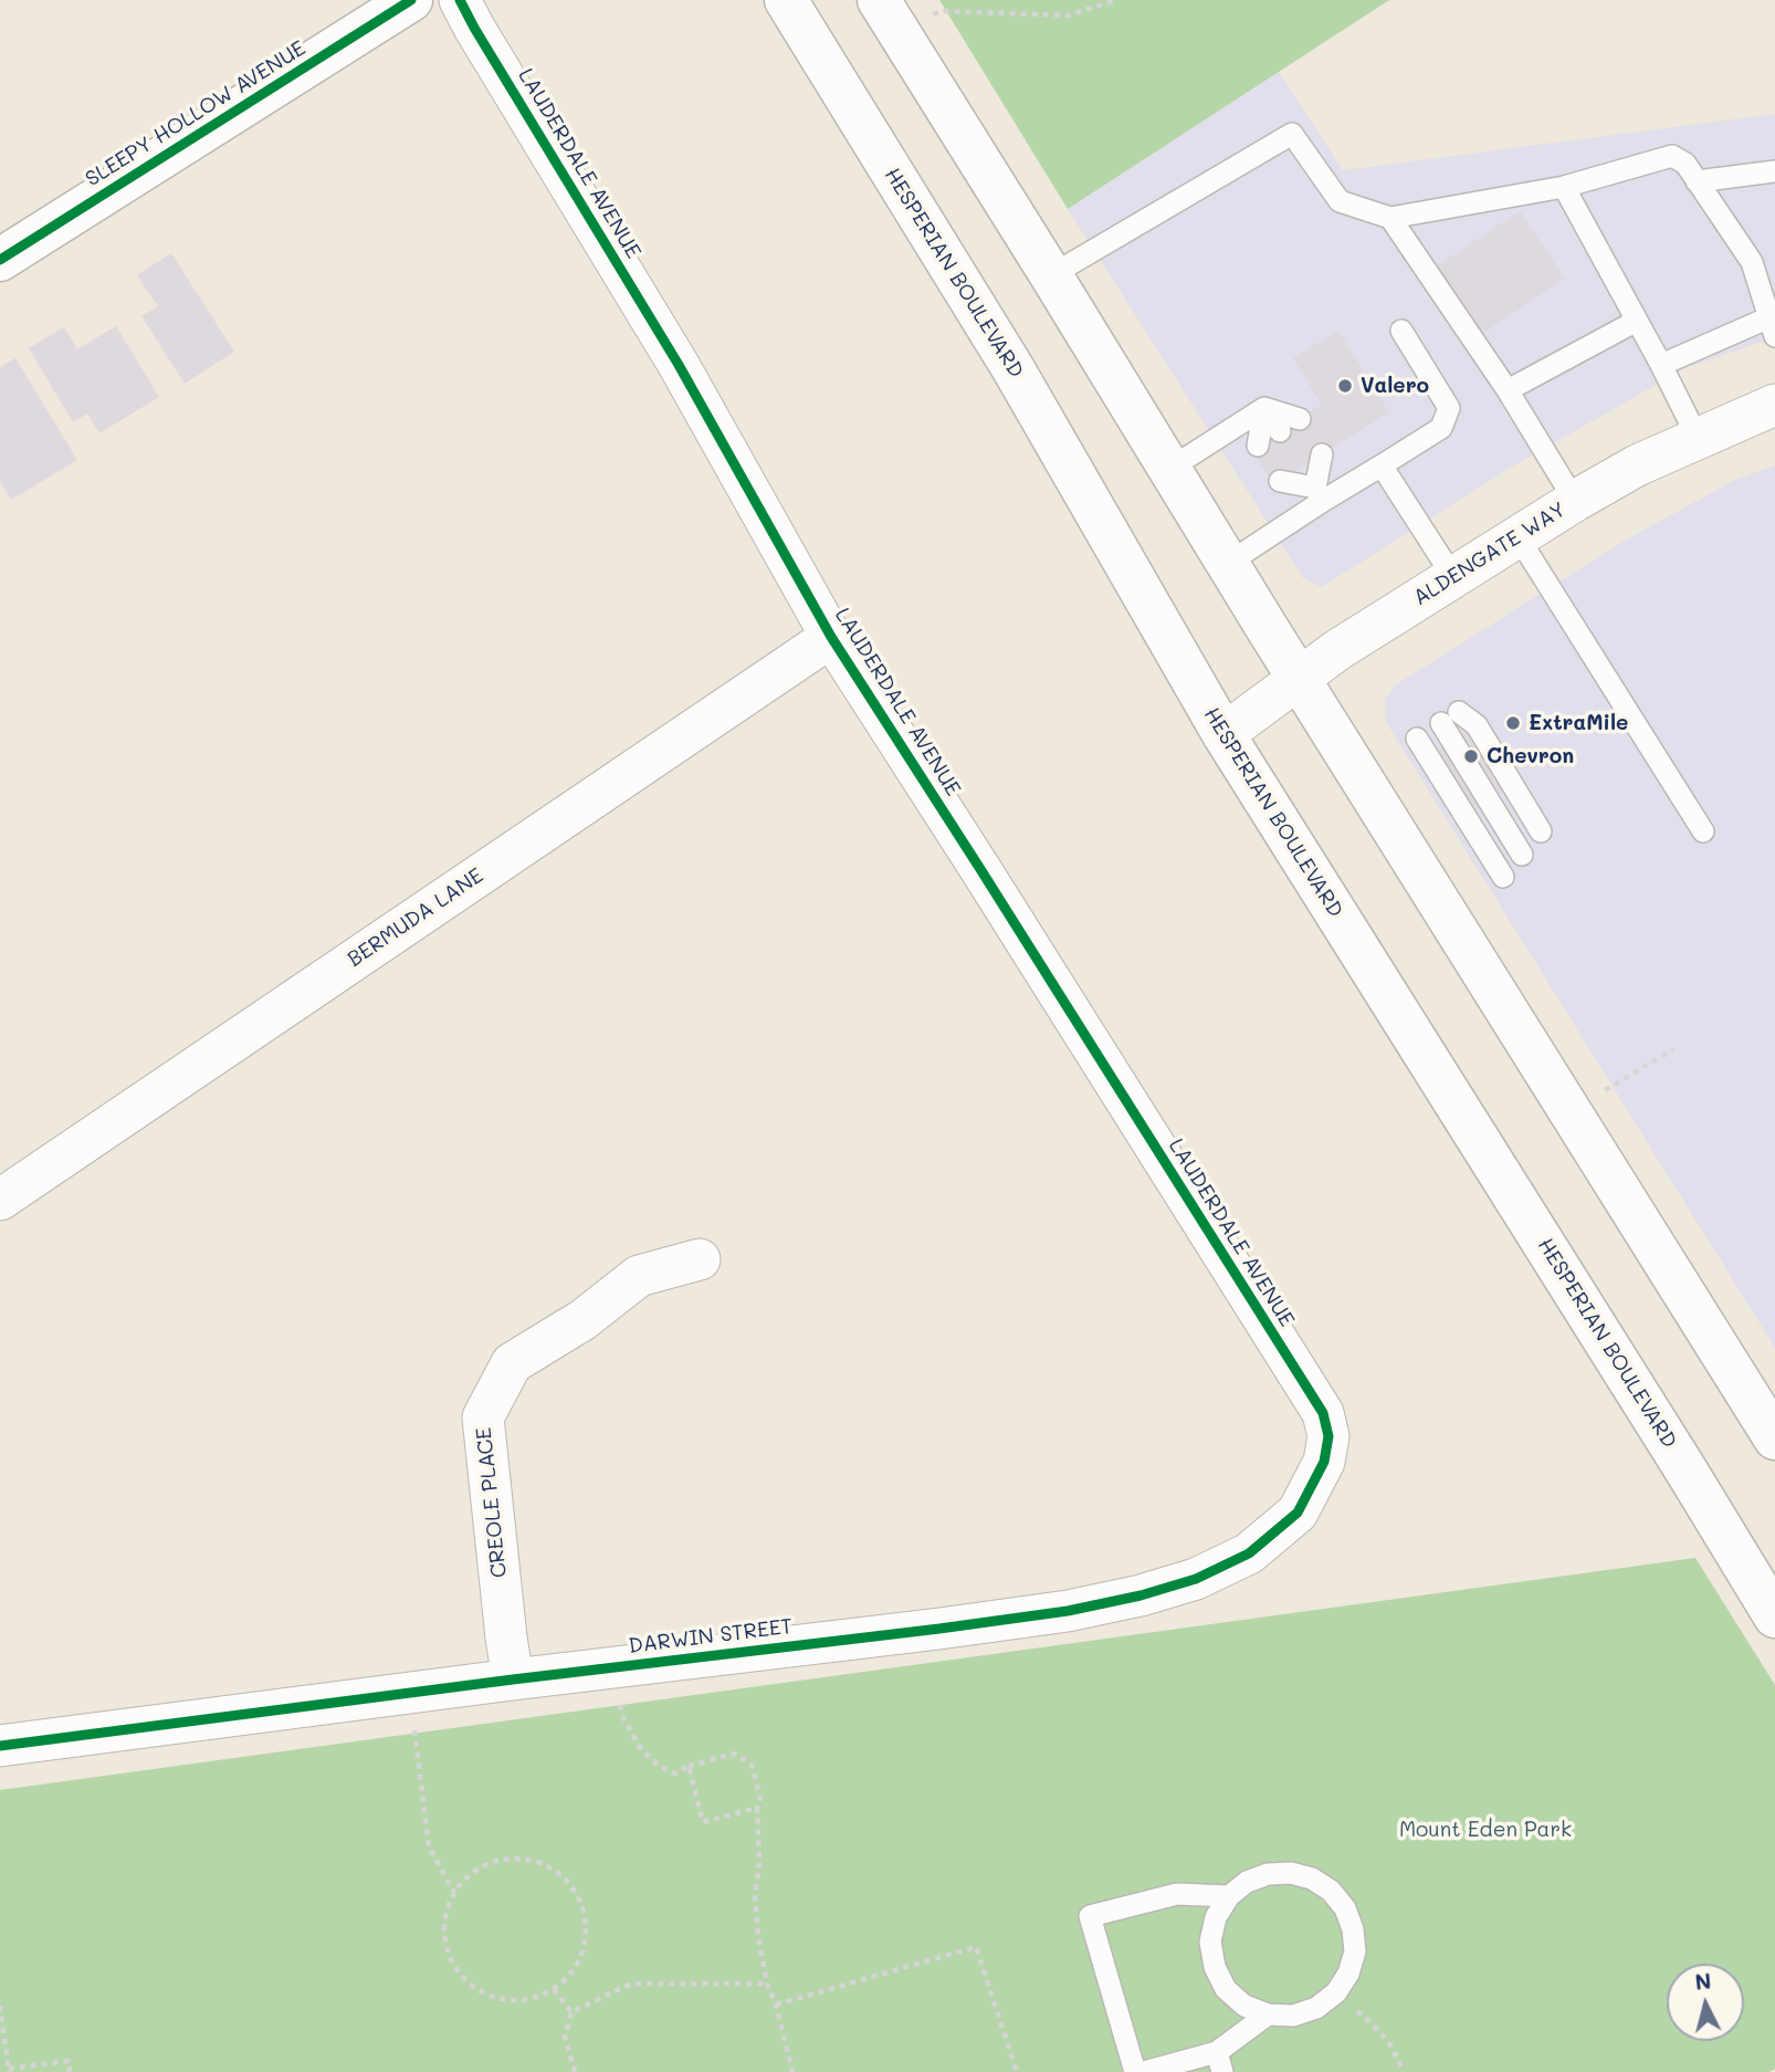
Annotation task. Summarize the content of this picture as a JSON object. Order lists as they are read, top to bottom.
{
  "streets": {
    "main road": ["SLEEPY HOLLOW AVENUE", "HESPERIAN BOULEVARD"],
    "street": [
      "LAUDERDALE AVENUE",
      "ALDENGATE WAY",
      "BERMUDA LANE",
      "CREOLE PLACE",
      "DARWIN STREET"
    ]
  },
  "crossings": [
    ["LAUDERDALE AVENUE", "BERMUDA LANE"],
    ["LAUDERDALE AVENUE", "DARWIN STREET"],
    ["HESPERIAN BOULEVARD", "ALDENGATE WAY"],
    ["CREOLE PLACE", "DARWIN STREET"]
  ],
  "parks": ["Mount Eden Park"],
  "places": ["Valero", "ExtraMile", "Chevron"],
  "north": "top"
}
